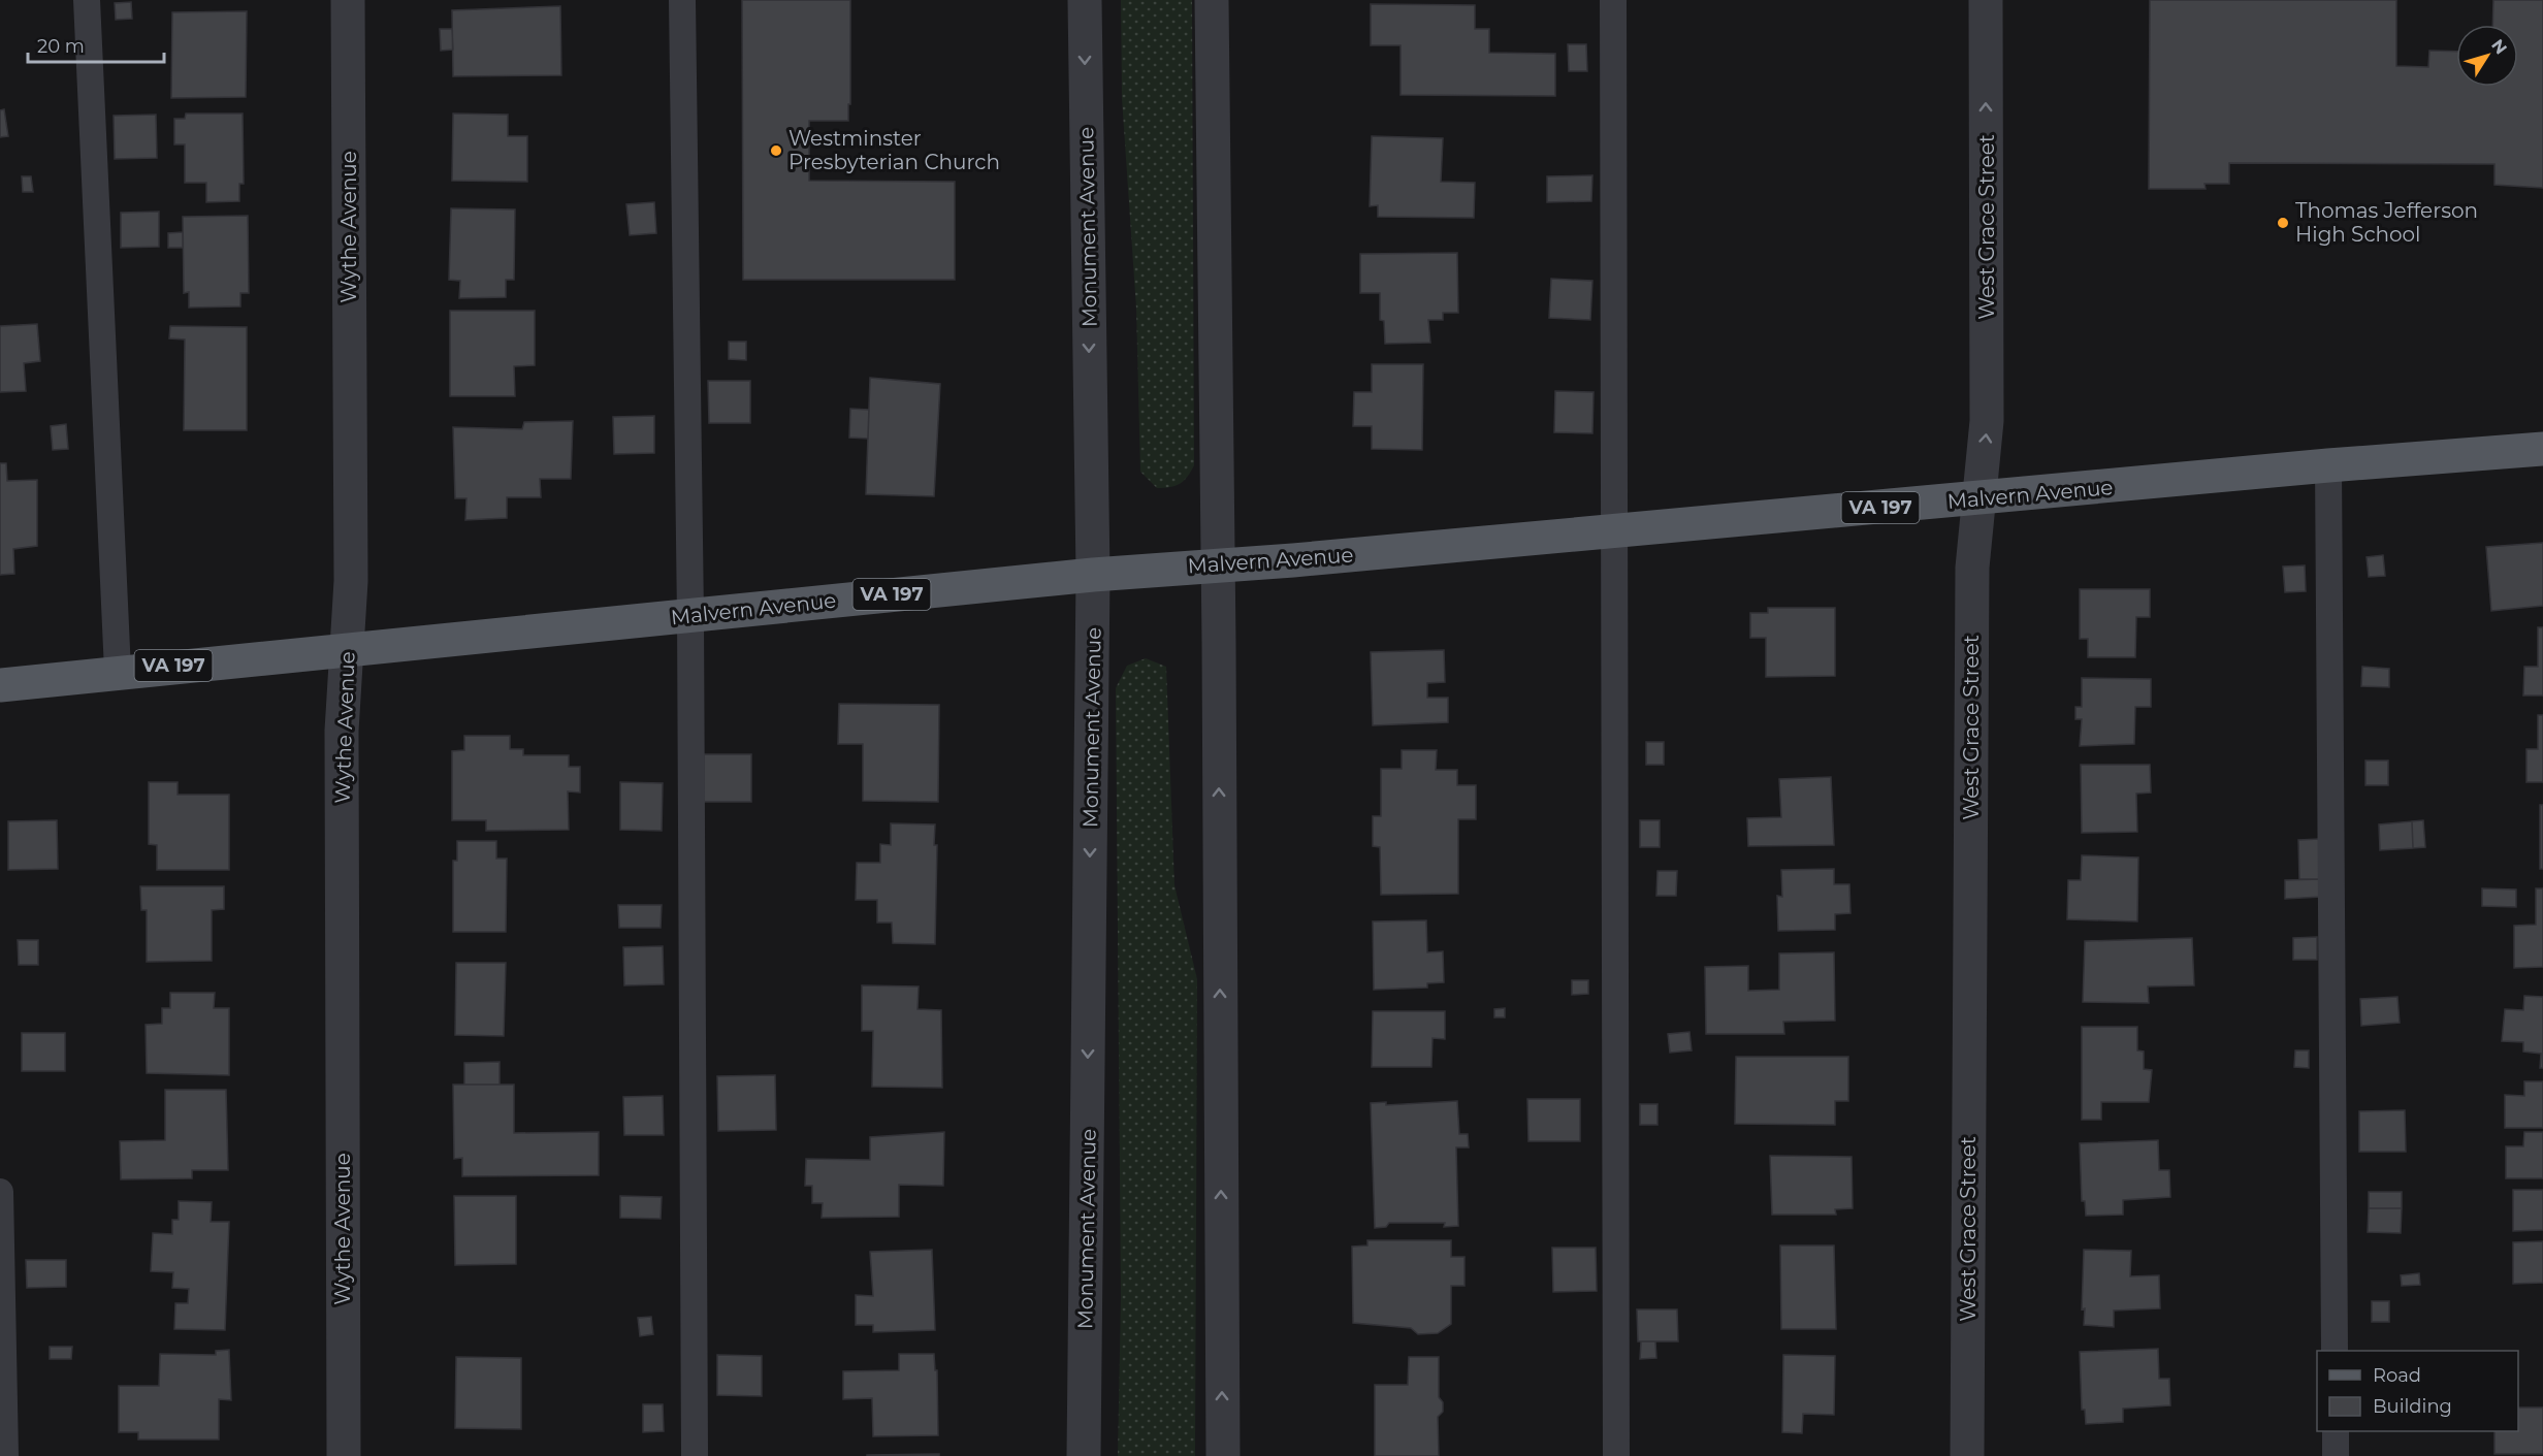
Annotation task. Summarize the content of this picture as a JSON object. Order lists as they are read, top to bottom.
{
  "streets": {
    "main road": ["Malvern Avenue", "VA 197"],
    "street": ["Wythe Avenue", "Monument Avenue", "West Grace Street"]
  },
  "crossings": [
    ["Wythe Avenue", "Malvern Avenue"],
    ["Monument Avenue", "Malvern Avenue"],
    ["West Grace Street", "Malvern Avenue"]
  ],
  "places": ["Westminster Presbyterian Church", "Thomas Jefferson High School"],
  "legend": ["Road", "Building"],
  "scale_bar": "20 m",
  "north": "top right"
}
